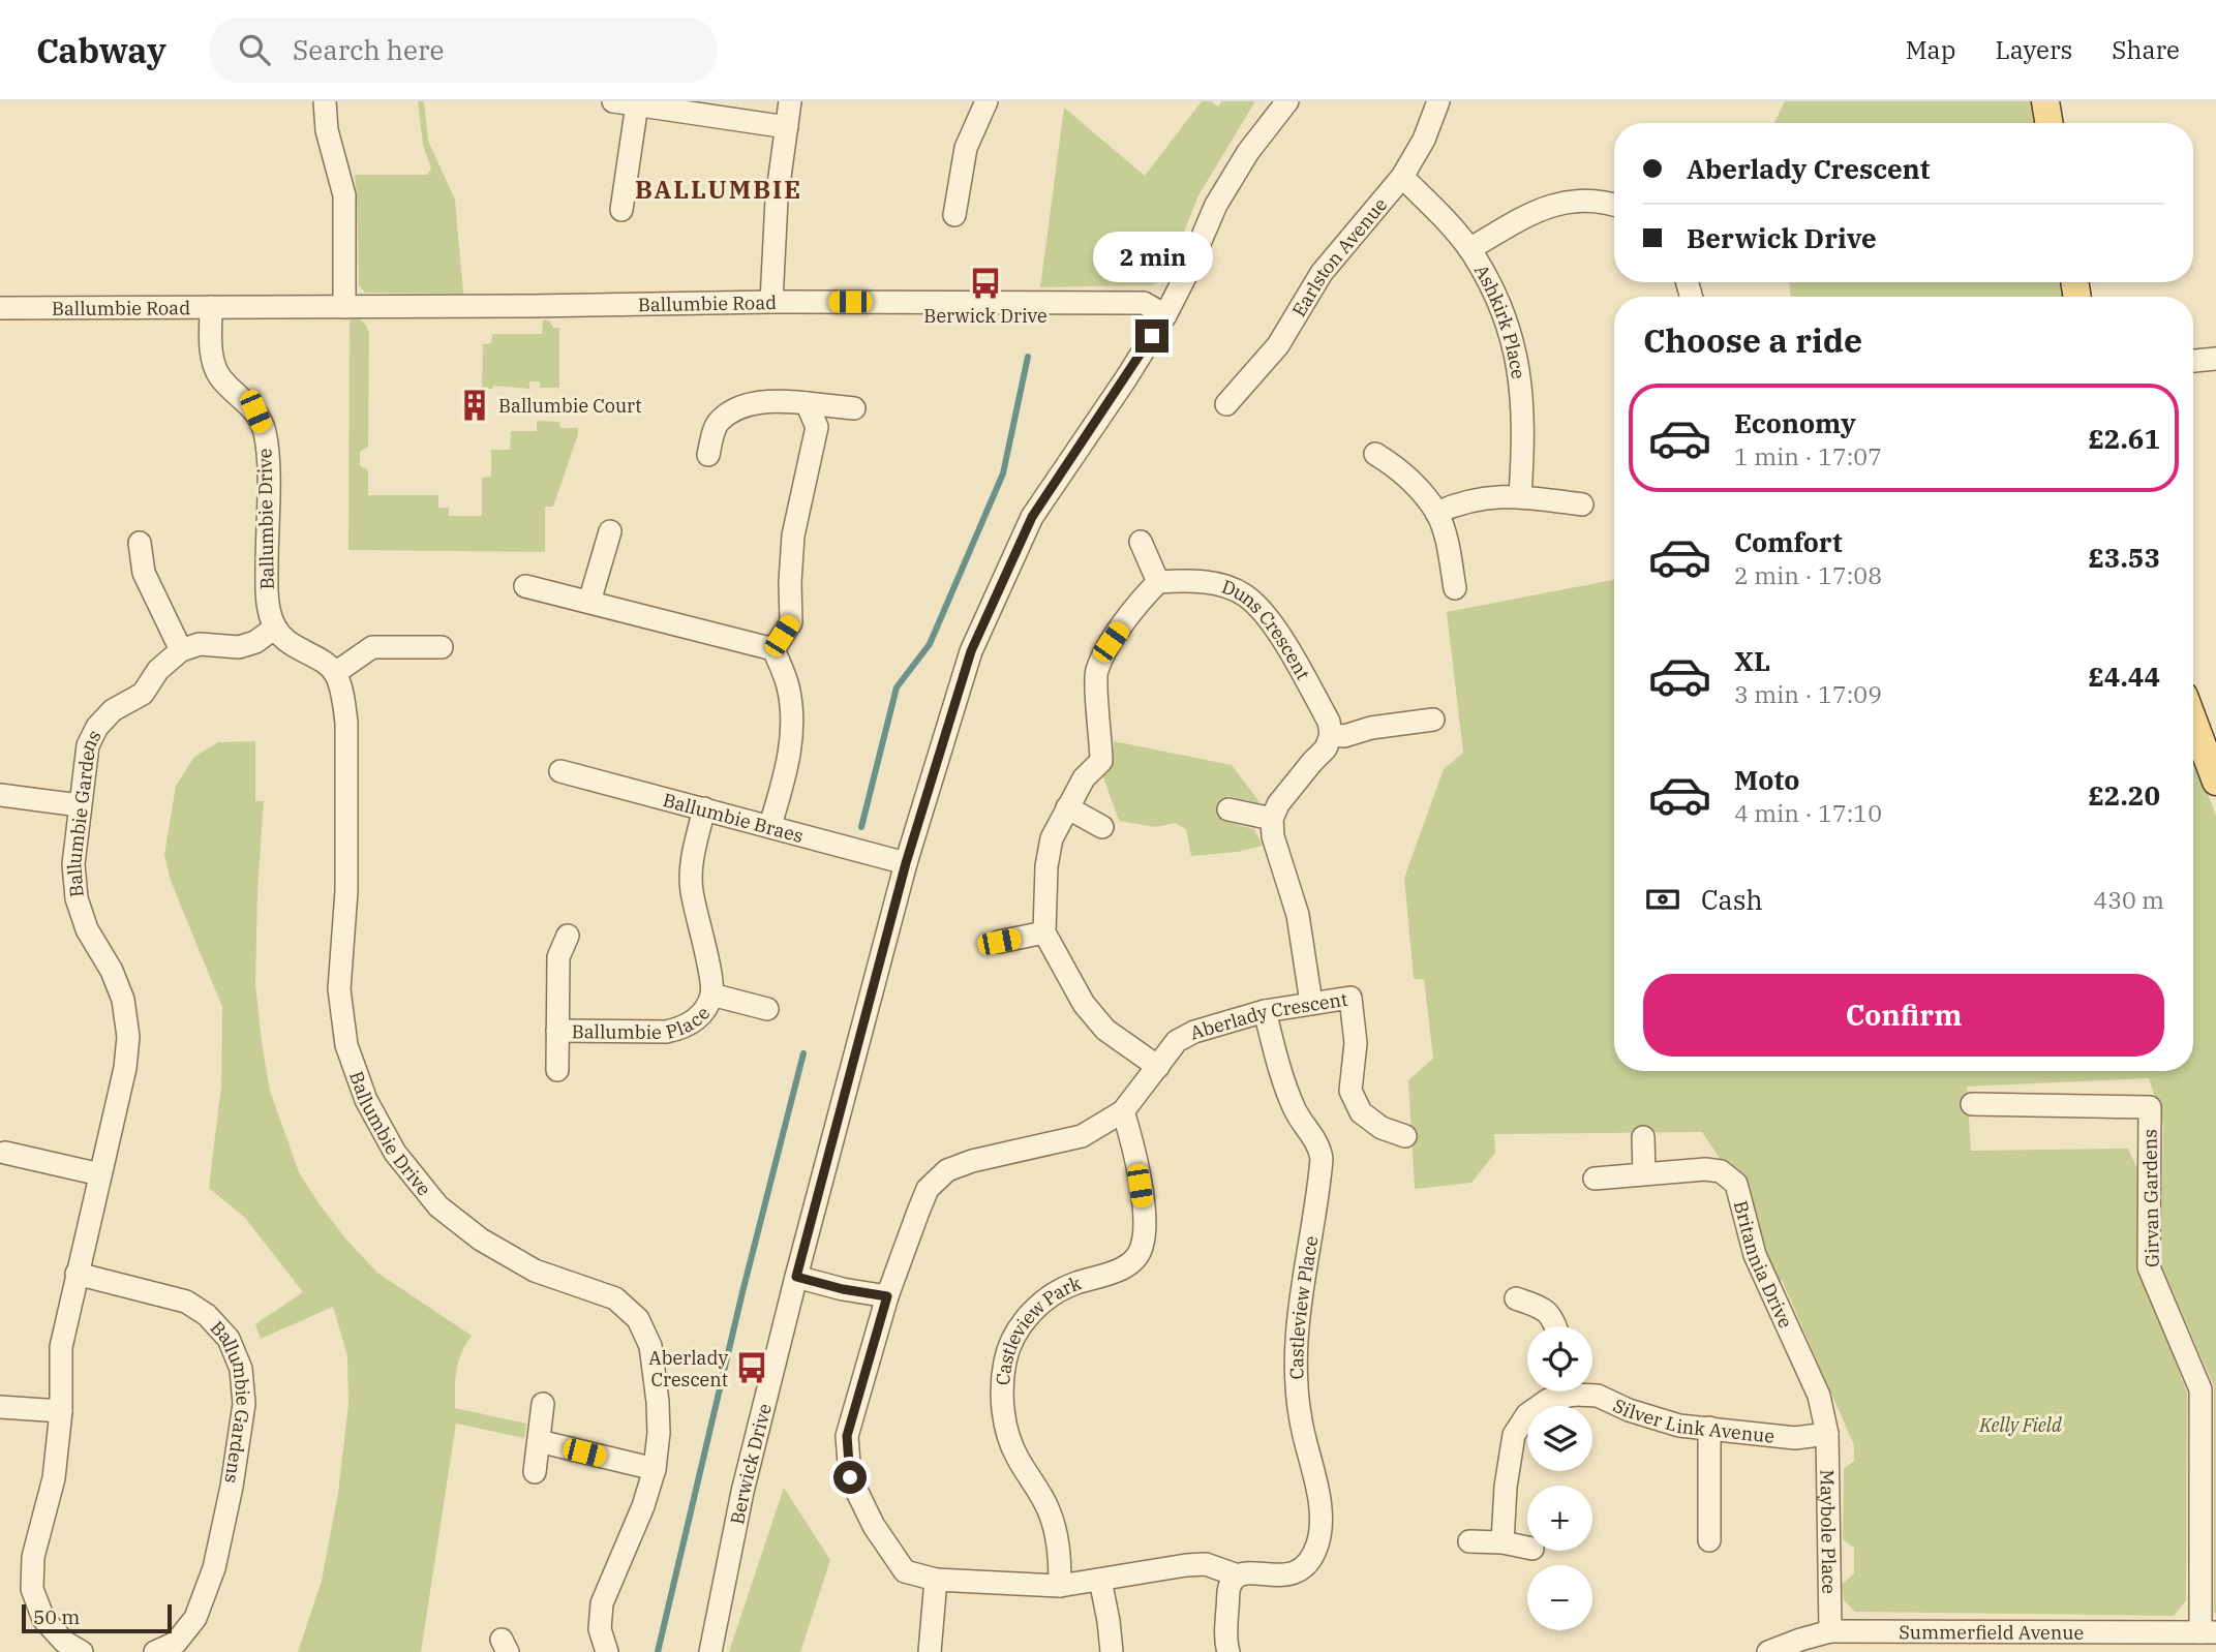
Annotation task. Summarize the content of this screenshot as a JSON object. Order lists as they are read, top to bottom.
{
  "streets": {
    "street": [
      "Earlston Avenue",
      "Ballumbie Road",
      "Ashkirk Place",
      "Ballumbie Drive",
      "Duns Crescent",
      "Ballumbie Gardens",
      "Ballumbie Braes",
      "Ballumbie Place",
      "Aberlady Crescent",
      "Girvan Gardens",
      "Britannia Drive",
      "Castleview Place",
      "Castleview Park",
      "Silver Link Avenue",
      "Berwick Drive",
      "Maybole Place",
      "Summerfield Avenue"
    ]
  },
  "crossings": [
    ["Earlston Avenue", "Ashkirk Place"],
    ["Ballumbie Road", "Ballumbie Drive"],
    ["Ballumbie Road", "Berwick Drive"],
    ["Ballumbie Braes", "Ballumbie Place"],
    ["Ballumbie Braes", "Berwick Drive"],
    ["Aberlady Crescent", "Castleview Place"],
    ["Aberlady Crescent", "Castleview Park"],
    ["Girvan Gardens", "Summerfield Avenue"],
    ["Britannia Drive", "Silver Link Avenue"],
    ["Britannia Drive", "Maybole Place"],
    ["Silver Link Avenue", "Maybole Place"],
    ["Maybole Place", "Summerfield Avenue"]
  ],
  "districts": ["BALLUMBIE"],
  "parks": ["Kelly Field"],
  "places": {
    "bus stop": ["Berwick Drive", "Aberlady Crescent"],
    "building": ["Ballumbie Court"]
  },
  "scale_bar": "50 m",
  "page": {
    "header": "Cabway",
    "search": "Search here",
    "nav": ["Map", "Layers", "Share"],
    "banner": ["Aberlady Crescent", "Berwick Drive"],
    "bubble": "2 min",
    "heading": "Choose a ride",
    "list": [
      {
        "name": "Economy",
        "note": "1 min · 17:07",
        "value": "£2.61"
      },
      {
        "name": "Comfort",
        "note": "2 min · 17:08",
        "value": "£3.53"
      },
      {
        "name": "XL",
        "note": "3 min · 17:09",
        "value": "£4.44"
      },
      {
        "name": "Moto",
        "note": "4 min · 17:10",
        "value": "£2.20"
      }
    ],
    "pay": ["Cash", "430 m"],
    "buttons": "Confirm",
    "map_buttons": ["+", "−"],
    "scale": "50 m"
  }
}
